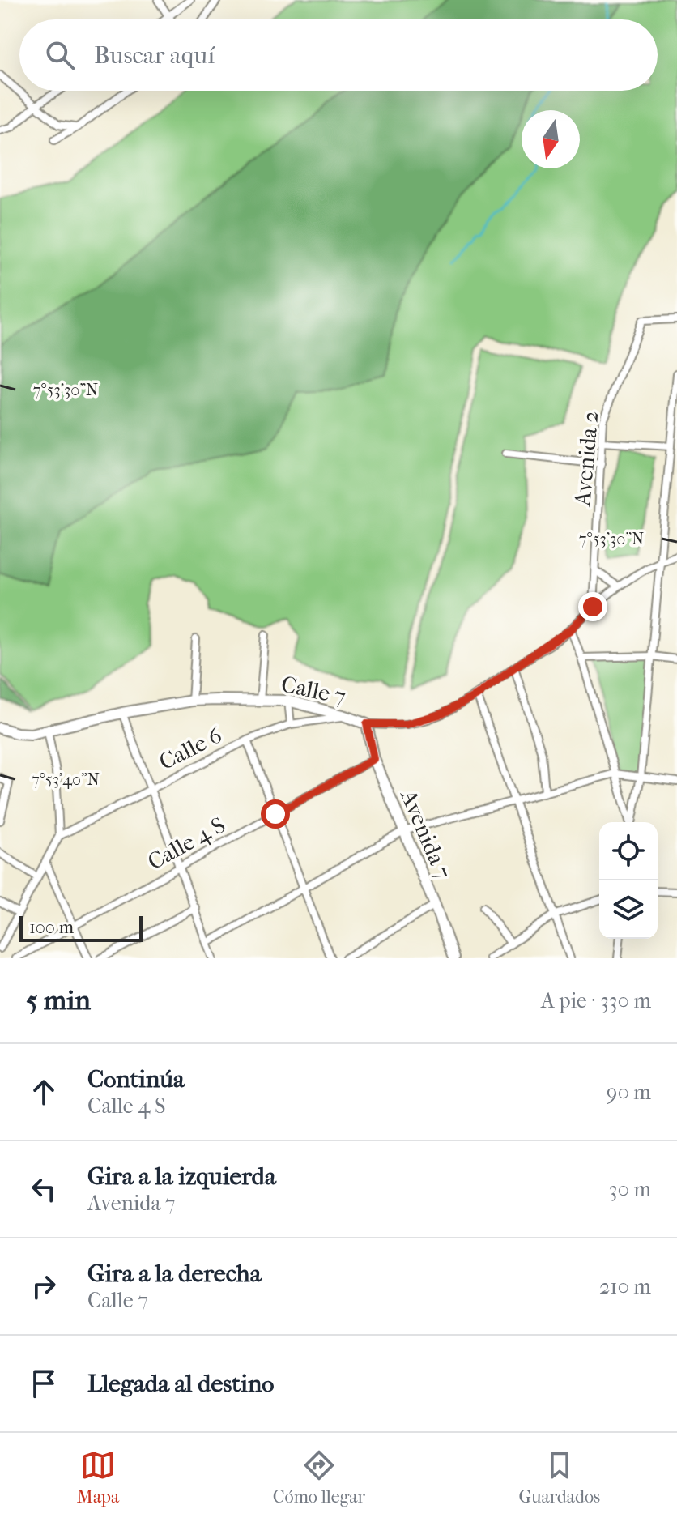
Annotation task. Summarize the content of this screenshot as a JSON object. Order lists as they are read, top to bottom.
{
  "streets": {
    "main road": ["Calle 7", "Avenida 7"],
    "street": ["Avenida 2", "Calle 6", "Calle 4 S"]
  },
  "crossings": [
    ["Avenida 2", "Calle 7"],
    ["Calle 7", "Calle 6"],
    ["Calle 7", "Avenida 7"],
    ["Avenida 7", "Calle 4 S"]
  ],
  "scale_bar": "100 m",
  "north": "bottom",
  "page": {
    "search": "Buscar aquí",
    "scale": "100 m",
    "heading": ["5 min", "A pie · 330 m"],
    "list": [
      ["Continúa", "Calle 4 S", "90 m"],
      ["Gira a la izquierda", "Avenida 7", "30 m"],
      ["Gira a la derecha", "Calle 7", "210 m"],
      "Llegada al destino"
    ],
    "nav": ["Mapa", "Cómo llegar", "Guardados"]
  },
  "coordinates": ["7°53'30\"N", "7°53'40\"N"]
}
